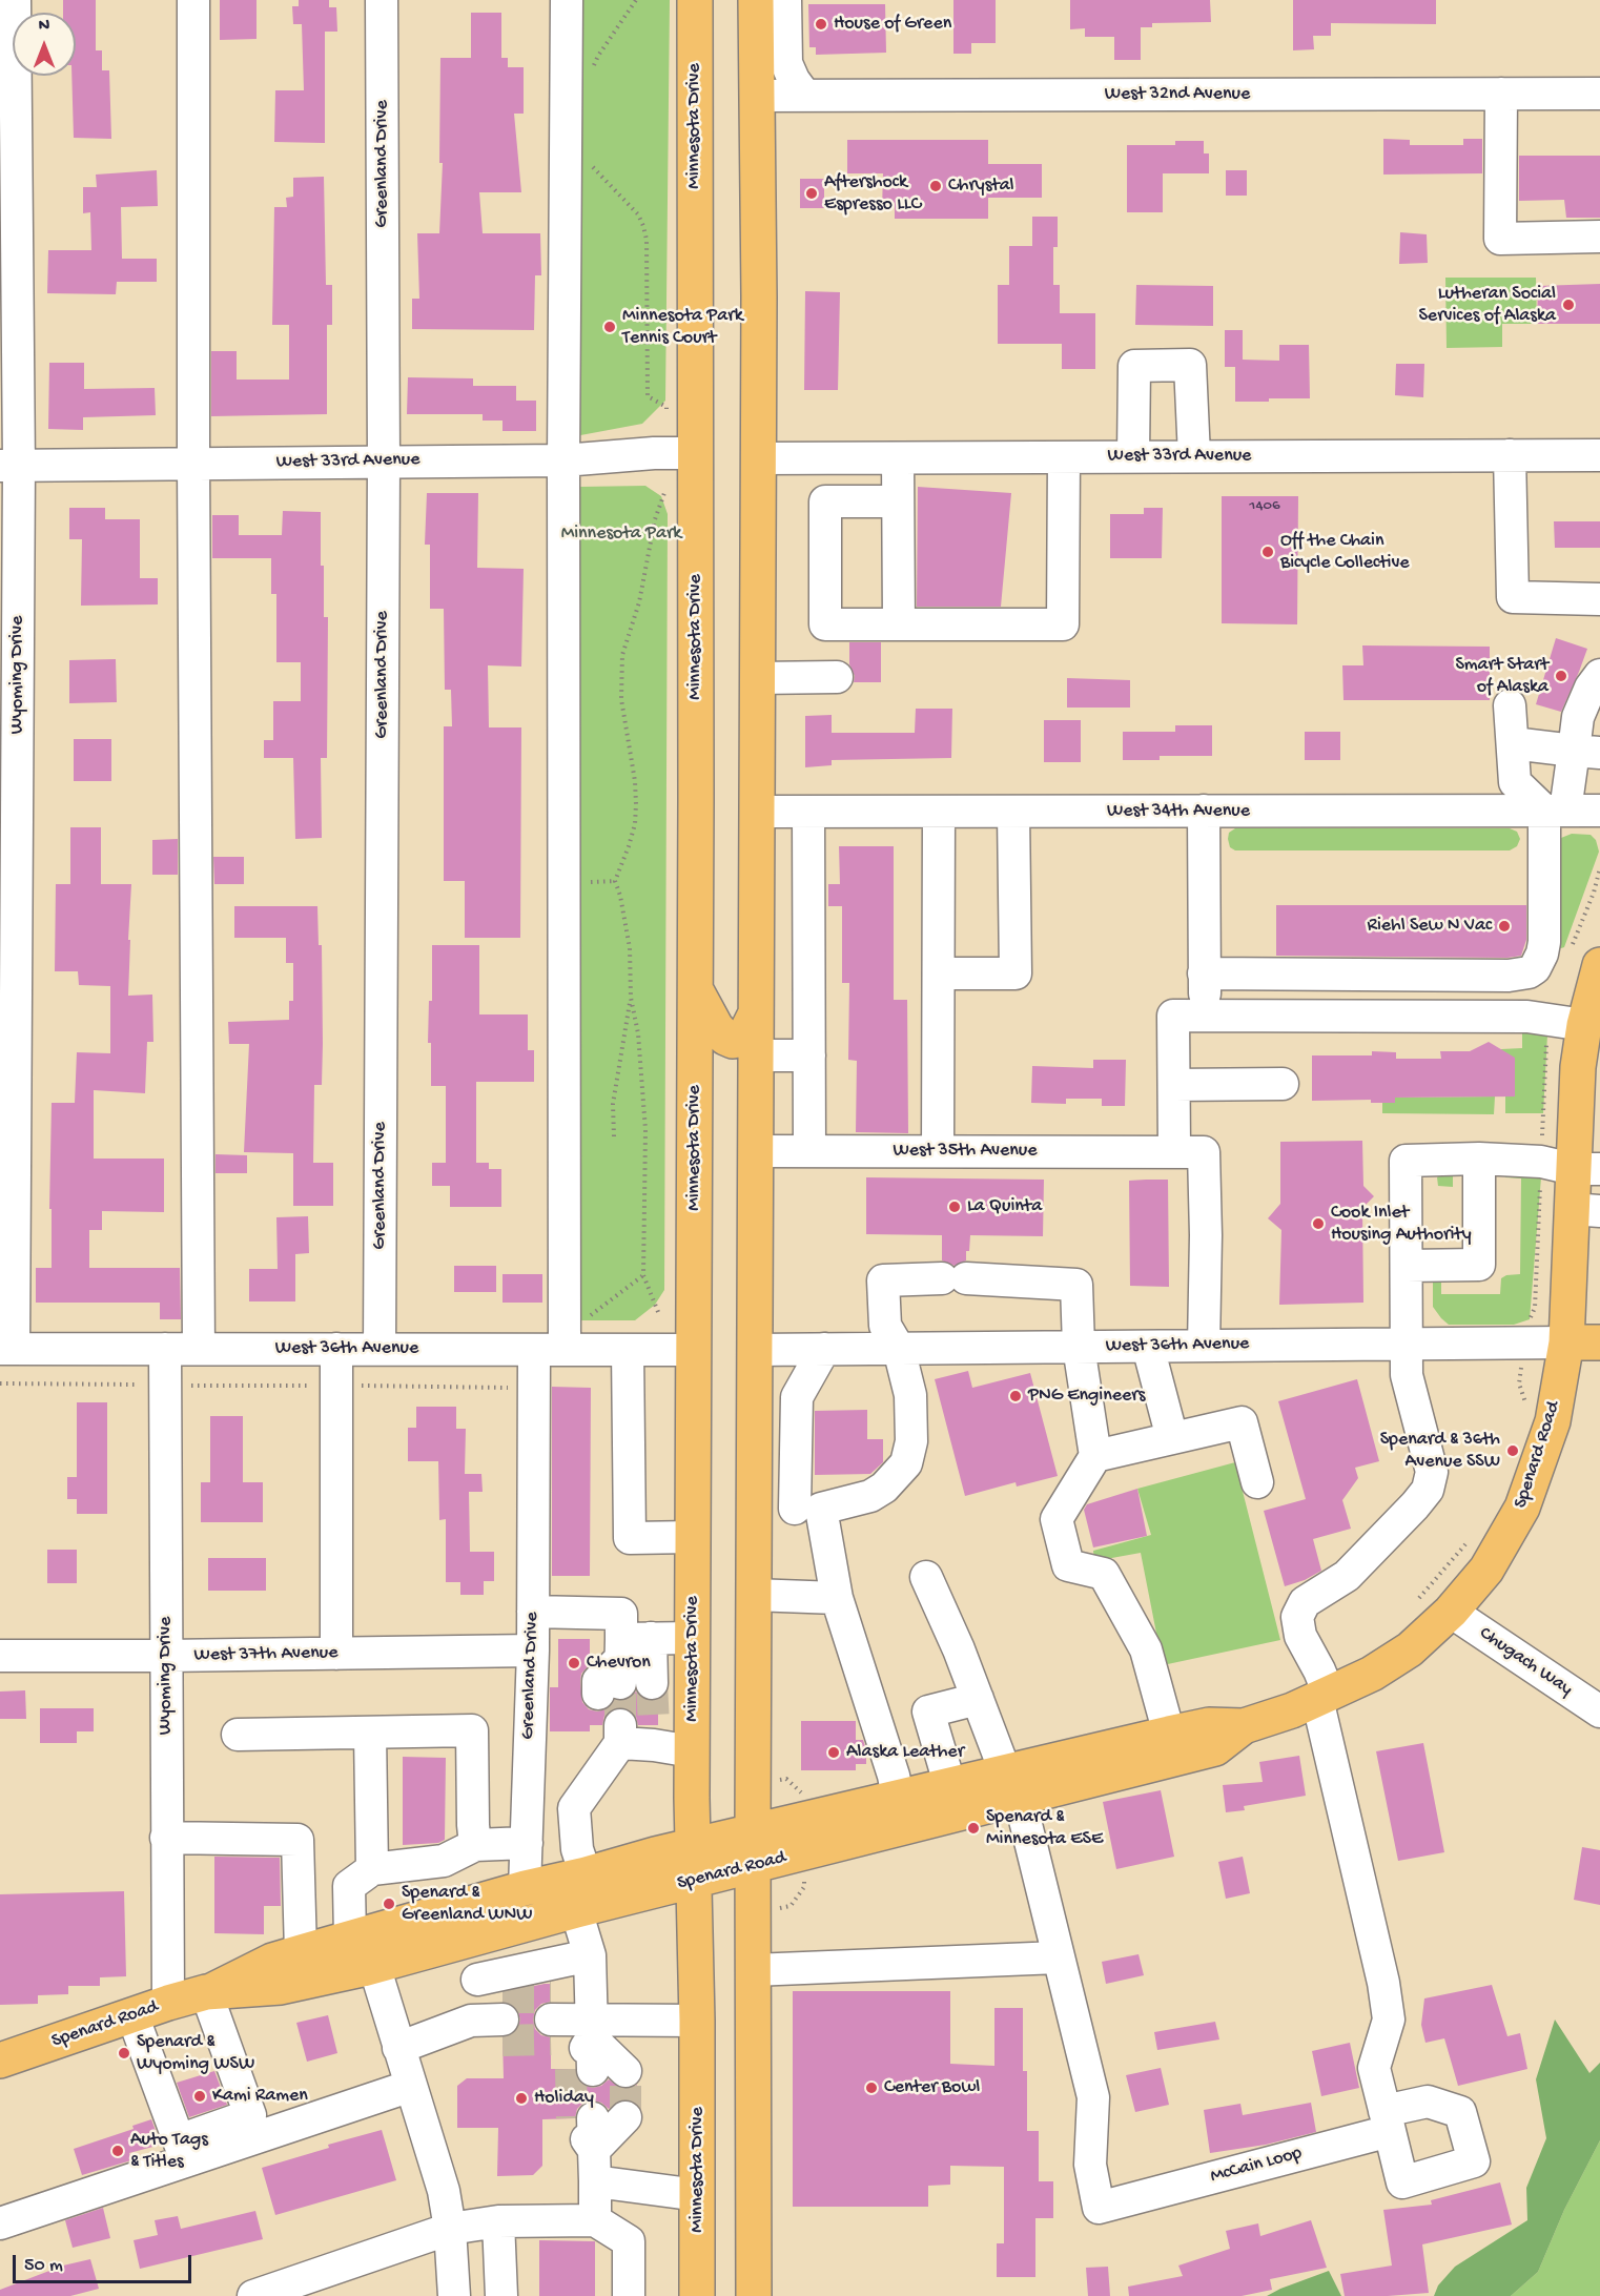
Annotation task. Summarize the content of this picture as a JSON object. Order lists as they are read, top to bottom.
{
  "streets": {
    "main road": ["Minnesota Drive", "West 36th Avenue", "Spenard Road"],
    "street": [
      "West 32nd Avenue",
      "Greenland Drive",
      "West 33rd Avenue",
      "Wyoming Drive",
      "West 34th Avenue",
      "West 35th Avenue",
      "West 37th Avenue",
      "Chugach Way",
      "McCain Loop"
    ]
  },
  "crossings": [
    ["Minnesota Drive", "West 33rd Avenue"],
    ["Minnesota Drive", "West 36th Avenue"],
    ["Minnesota Drive", "Spenard Road"],
    ["Greenland Drive", "West 33rd Avenue"],
    ["Greenland Drive", "West 36th Avenue"],
    ["Greenland Drive", "Spenard Road"],
    ["Greenland Drive", "West 37th Avenue"],
    ["West 33rd Avenue", "Wyoming Drive"],
    ["Wyoming Drive", "West 36th Avenue"],
    ["Wyoming Drive", "Spenard Road"],
    ["Wyoming Drive", "West 37th Avenue"],
    ["West 35th Avenue", "West 36th Avenue"],
    ["West 36th Avenue", "Spenard Road"],
    ["West 36th Avenue", "McCain Loop"],
    ["Spenard Road", "Chugach Way"],
    ["Spenard Road", "McCain Loop"]
  ],
  "parks": ["Minnesota Park"],
  "places": [
    "House of Green",
    "Chrystal",
    "Aftershock Espresso LLC",
    "Lutheran Social Services of Alaska",
    "Minnesota Park Tennis Court",
    "Off the Chain Bicycle Collective",
    "Smart Start of Alaska",
    "Riehl Sew N Vac",
    "La Quinta",
    "Cook Inlet Housing Authority",
    "PNG Engineers",
    "Spenard & 36th Avenue SSW",
    "Chevron",
    "Alaska Leather",
    "Spenard & Minnesota ESE",
    "Spenard & Greenland WNW",
    "Spenard & Wyoming WSW",
    "Center Bowl",
    "Kami Ramen",
    "Holiday",
    "Auto Tags & Titles"
  ],
  "house_numbers": ["1406"],
  "scale_bar": "50 m",
  "north": "top"
}
